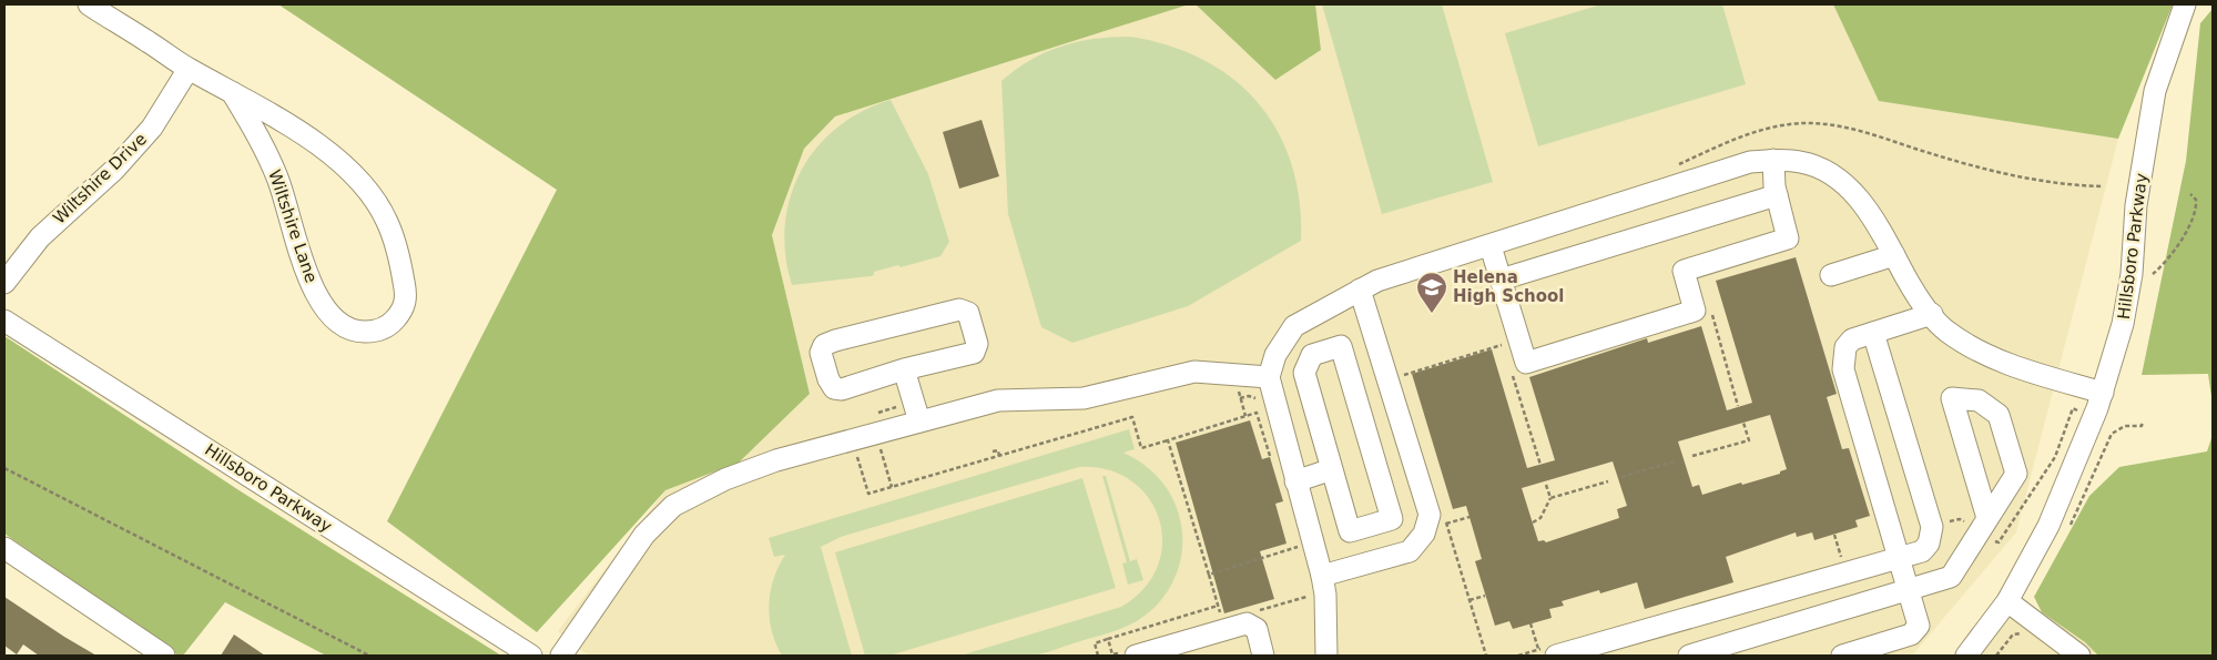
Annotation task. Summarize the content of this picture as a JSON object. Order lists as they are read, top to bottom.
{
  "streets": {
    "street": ["Wiltshire Drive", "Wiltshire Lane", "Hillsboro Parkway"]
  },
  "crossings": [
    ["Wiltshire Drive", "Wiltshire Lane"]
  ],
  "places": {
    "school or university": ["Helena High School"]
  }
}
